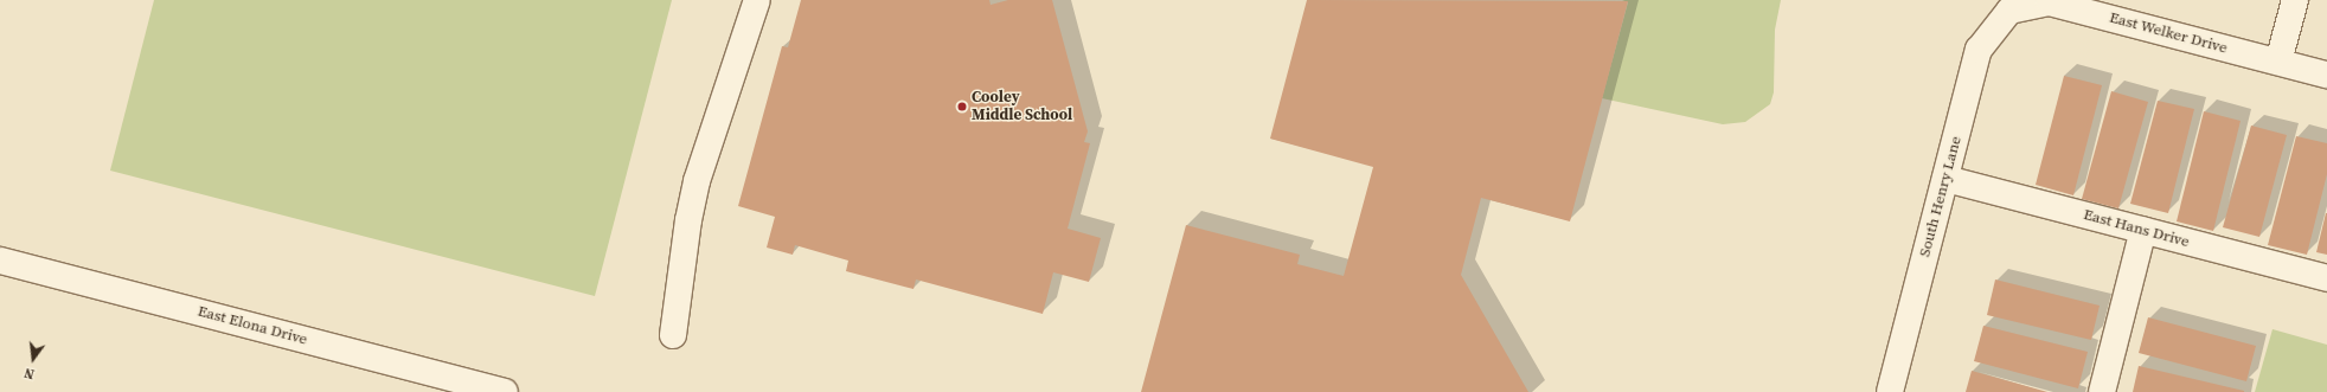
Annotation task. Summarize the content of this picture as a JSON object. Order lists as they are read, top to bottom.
{
  "streets": {
    "street": [
      "East Welker Drive",
      "South Henry Lane",
      "East Hans Drive",
      "East Elona Drive"
    ]
  },
  "crossings": [
    ["East Welker Drive", "South Henry Lane"],
    ["South Henry Lane", "East Hans Drive"]
  ],
  "places": ["Cooley Middle School"],
  "north": "bottom"
}
